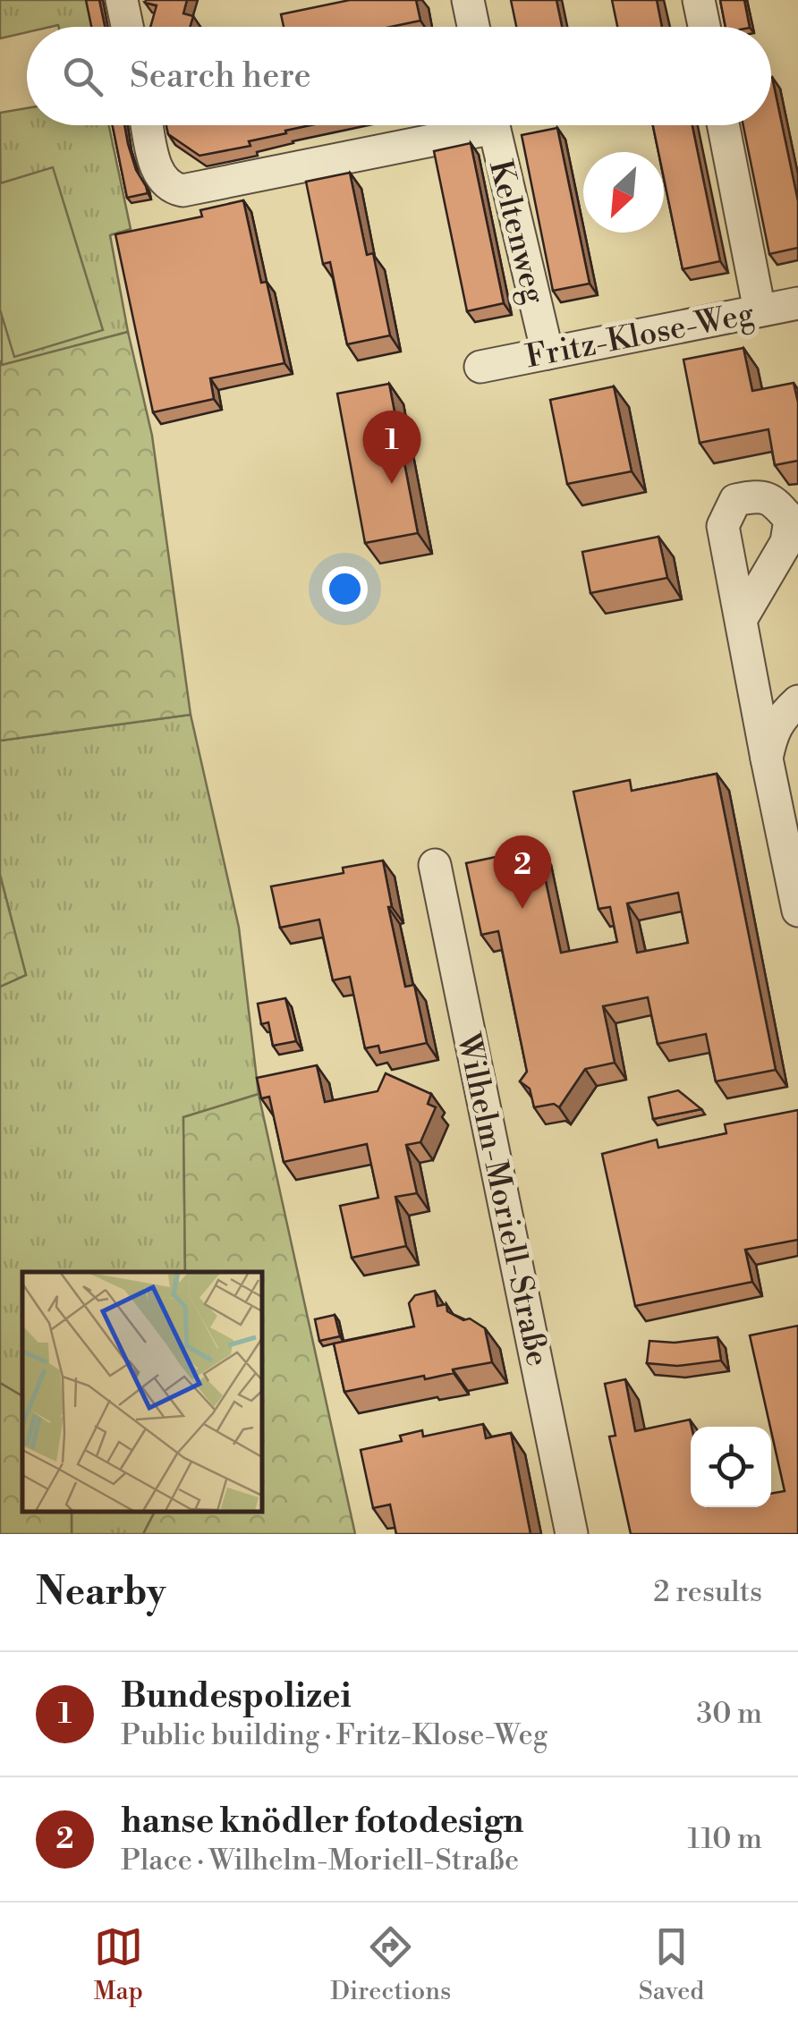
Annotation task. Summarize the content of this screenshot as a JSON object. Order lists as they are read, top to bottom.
{
  "streets": {
    "street": ["Keltenweg", "Fritz-Klose-Weg", "Wilhelm-Moriell-Straße"]
  },
  "crossings": [
    ["Keltenweg", "Fritz-Klose-Weg"]
  ],
  "north": "bottom left",
  "page": {
    "search": "Search here",
    "pins": ["1", "2"],
    "heading": ["Nearby", "2 results"],
    "list": [
      {
        "mark": "1",
        "name": "Bundespolizei",
        "note": "Public building · Fritz-Klose-Weg",
        "value": "30 m"
      },
      {
        "mark": "2",
        "name": "hanse knödler fotodesign",
        "note": "Place · Wilhelm-Moriell-Straße",
        "value": "110 m"
      }
    ],
    "nav": ["Map", "Directions", "Saved"]
  }
}
